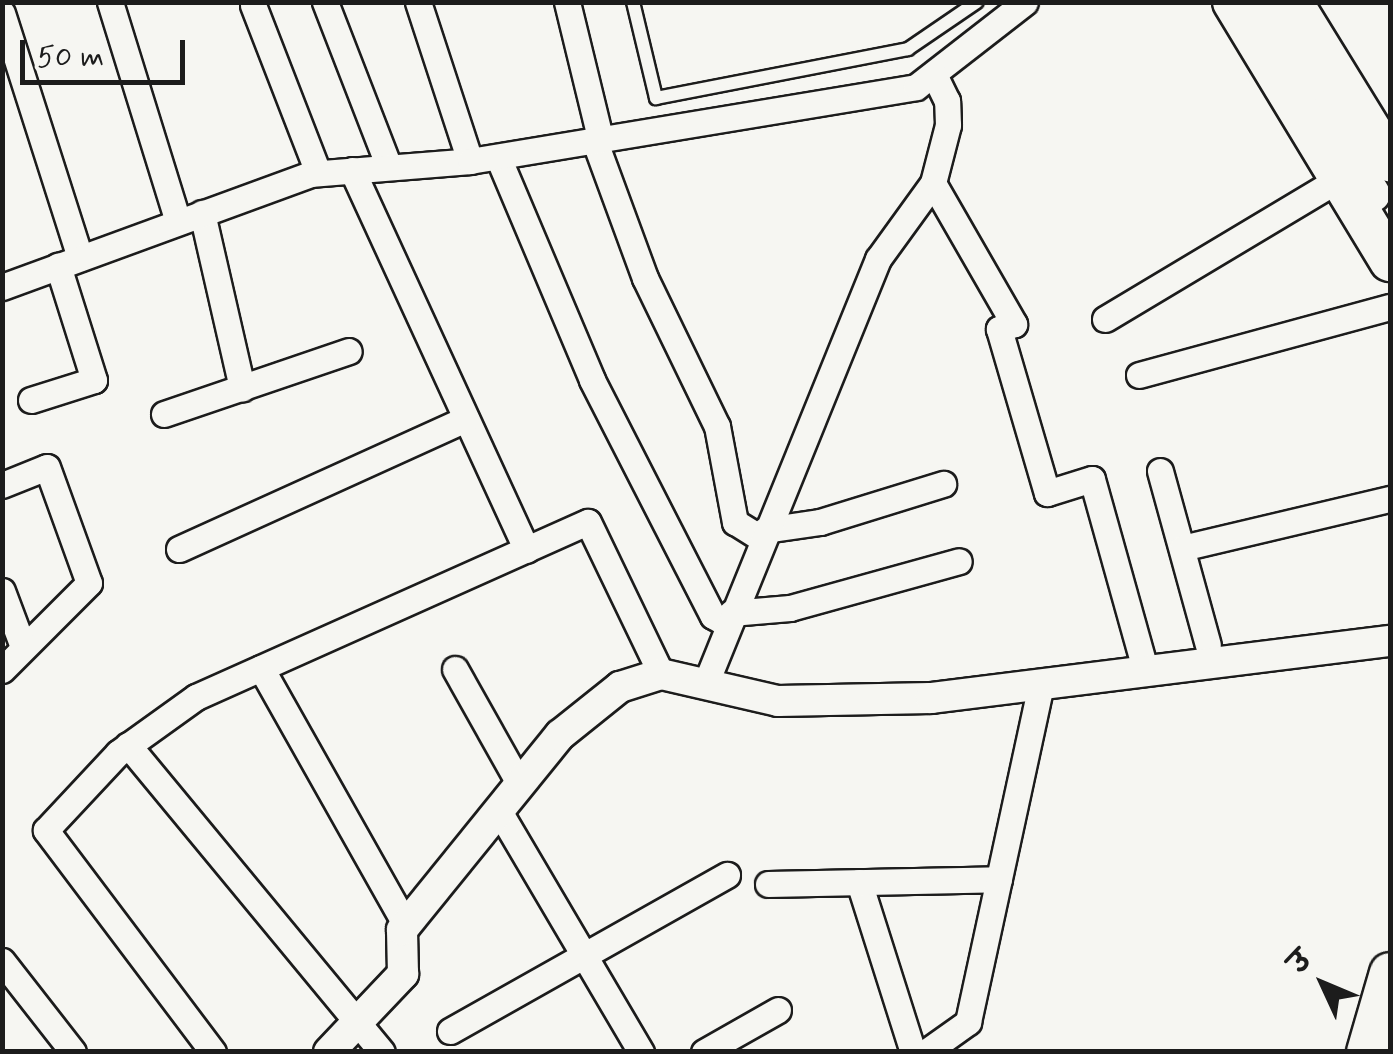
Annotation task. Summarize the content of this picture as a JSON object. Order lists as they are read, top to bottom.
{
  "scale_bar": "50 m",
  "north": "top left"
}
